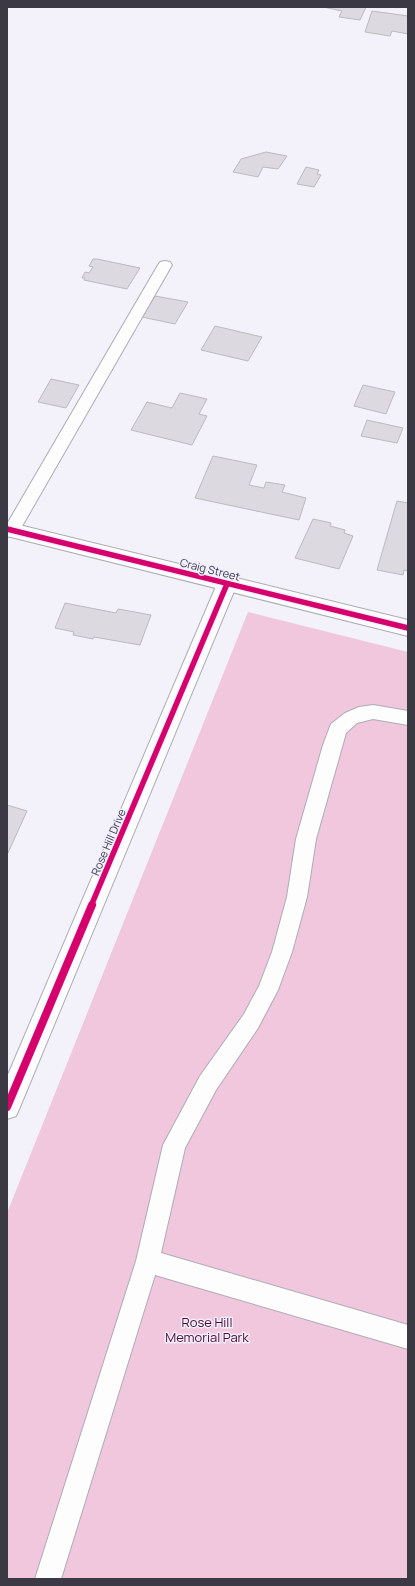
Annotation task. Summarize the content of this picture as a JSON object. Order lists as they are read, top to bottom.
{
  "streets": {
    "street": ["Craig Street", "Rose Hill Drive"]
  },
  "crossings": [
    ["Craig Street", "Rose Hill Drive"]
  ],
  "parks": ["Rose Hill Memorial Park"]
}
